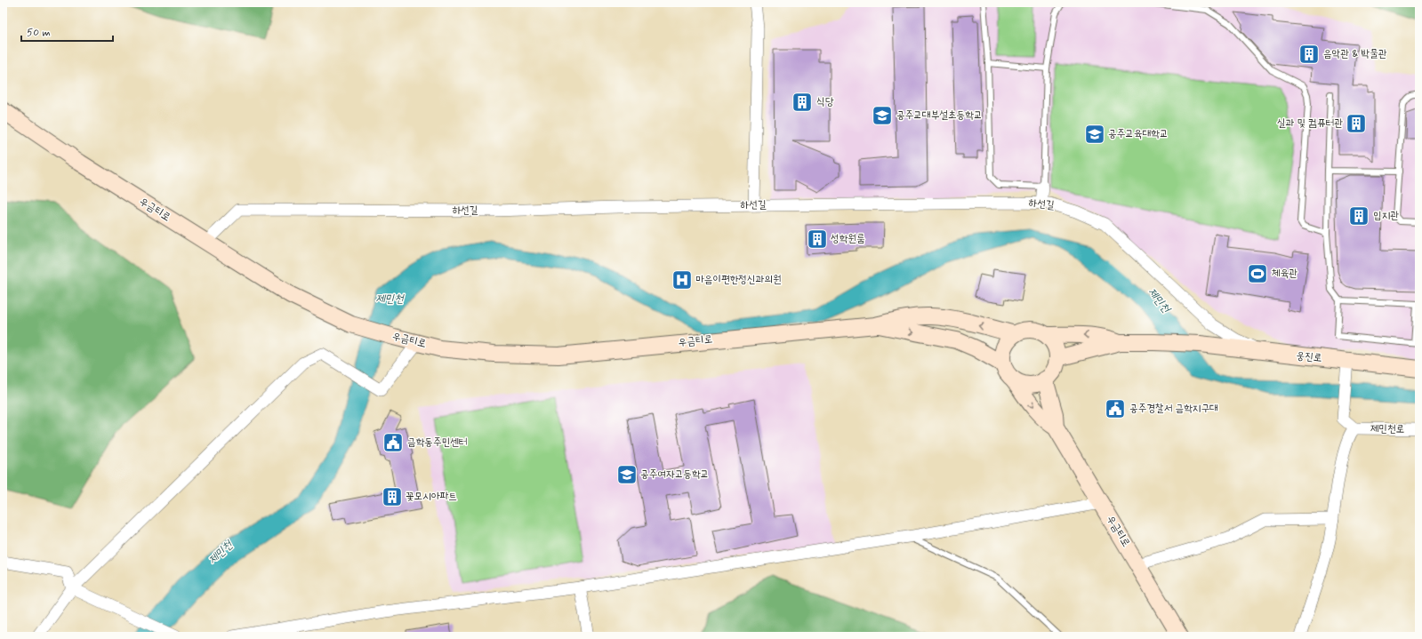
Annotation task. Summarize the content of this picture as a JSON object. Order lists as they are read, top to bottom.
{
  "streets": {
    "main road": ["우금티로", "웅진로"],
    "street": ["하선길", "제민천로"]
  },
  "crossings": [
    ["하선길", "우금티로"],
    ["하선길", "웅진로"]
  ],
  "water": ["제민천"],
  "places": {
    "building": [
      "음악관 & 박물관",
      "식당",
      "실과 및 컴퓨터관",
      "입지관",
      "성학원룸",
      "꽃모시아파트"
    ],
    "school or university": ["공주교대부설초등학교", "공주교육대학교", "공주여자고등학교"],
    "sports": ["체육관"],
    "hospital": ["마음이편한정신과의원"],
    "public building": ["공주경찰서 금학지구대", "금학동주민센터"]
  },
  "scale_bar": "50 m"
}
